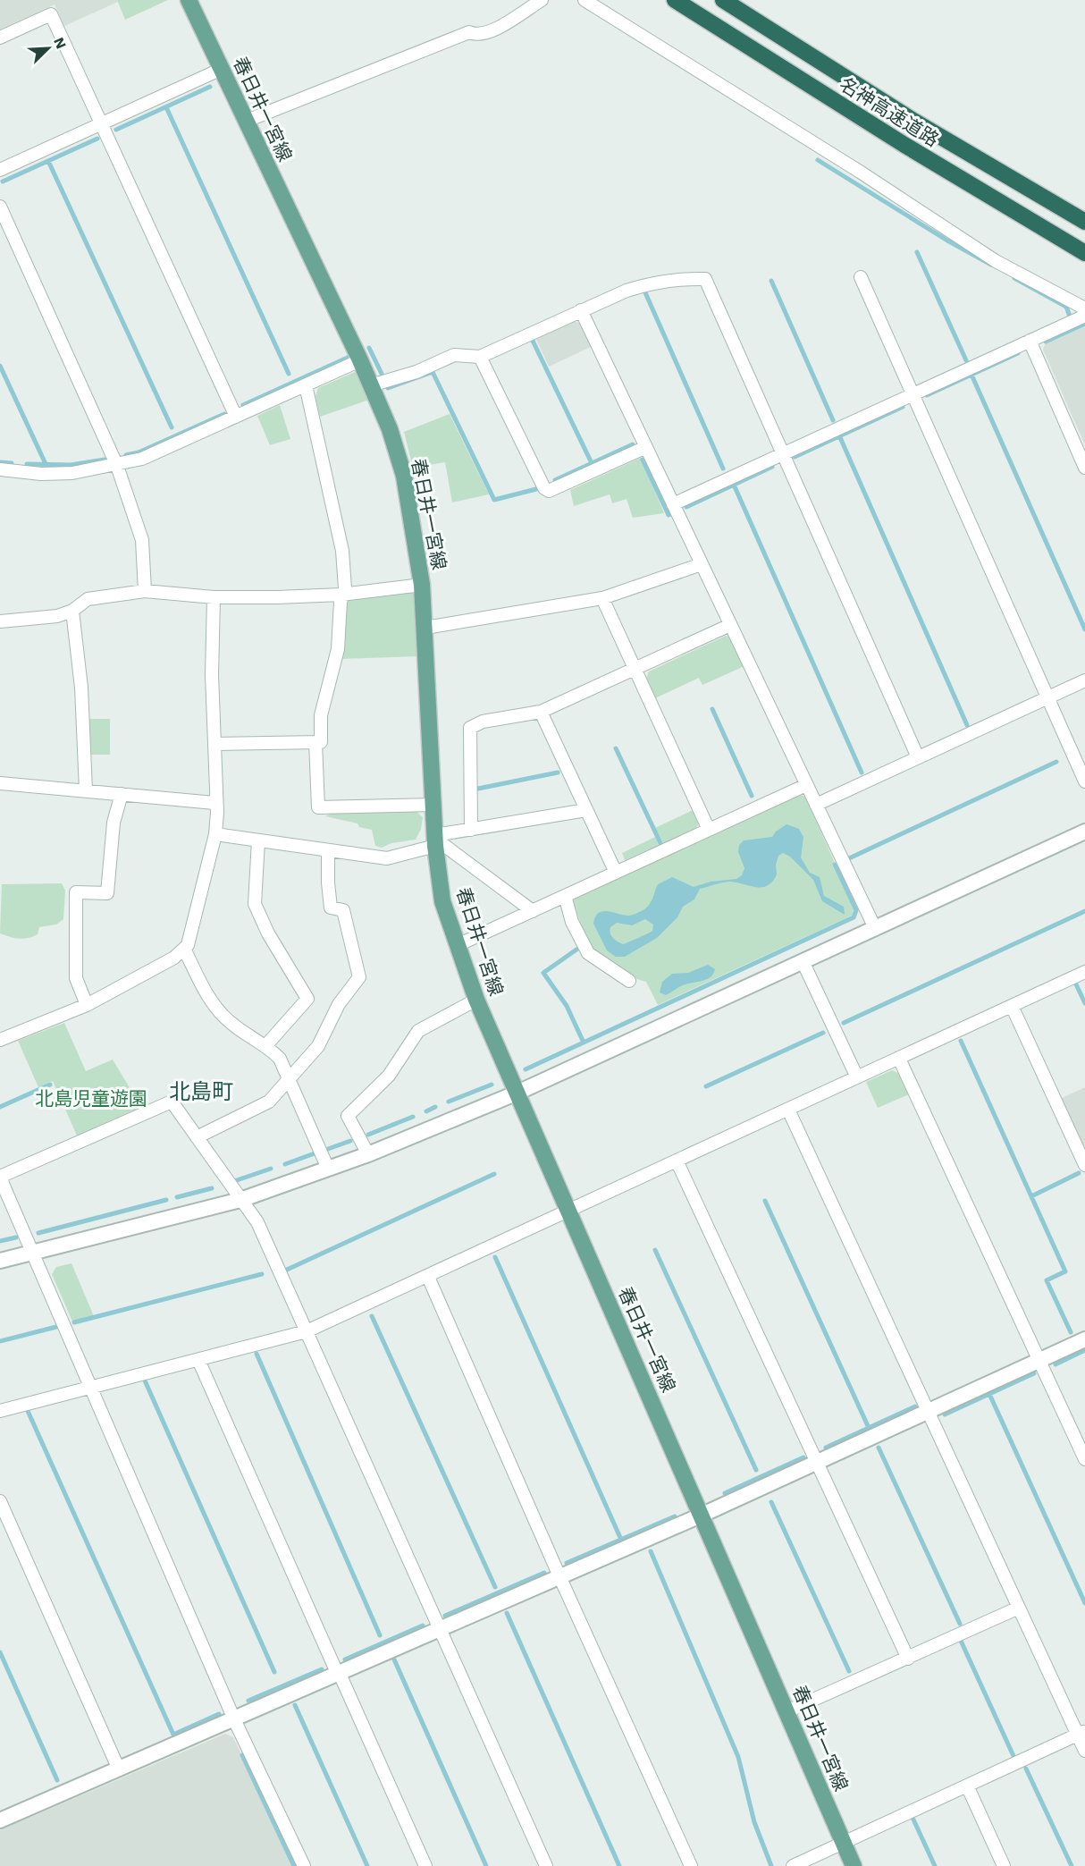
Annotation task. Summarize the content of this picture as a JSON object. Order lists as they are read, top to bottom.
{
  "streets": {
    "highway": ["名神高速道路"],
    "main road": ["春日井一宮線"]
  },
  "districts": ["北島町"],
  "parks": ["北島児童遊園"],
  "north": "top right"
}
